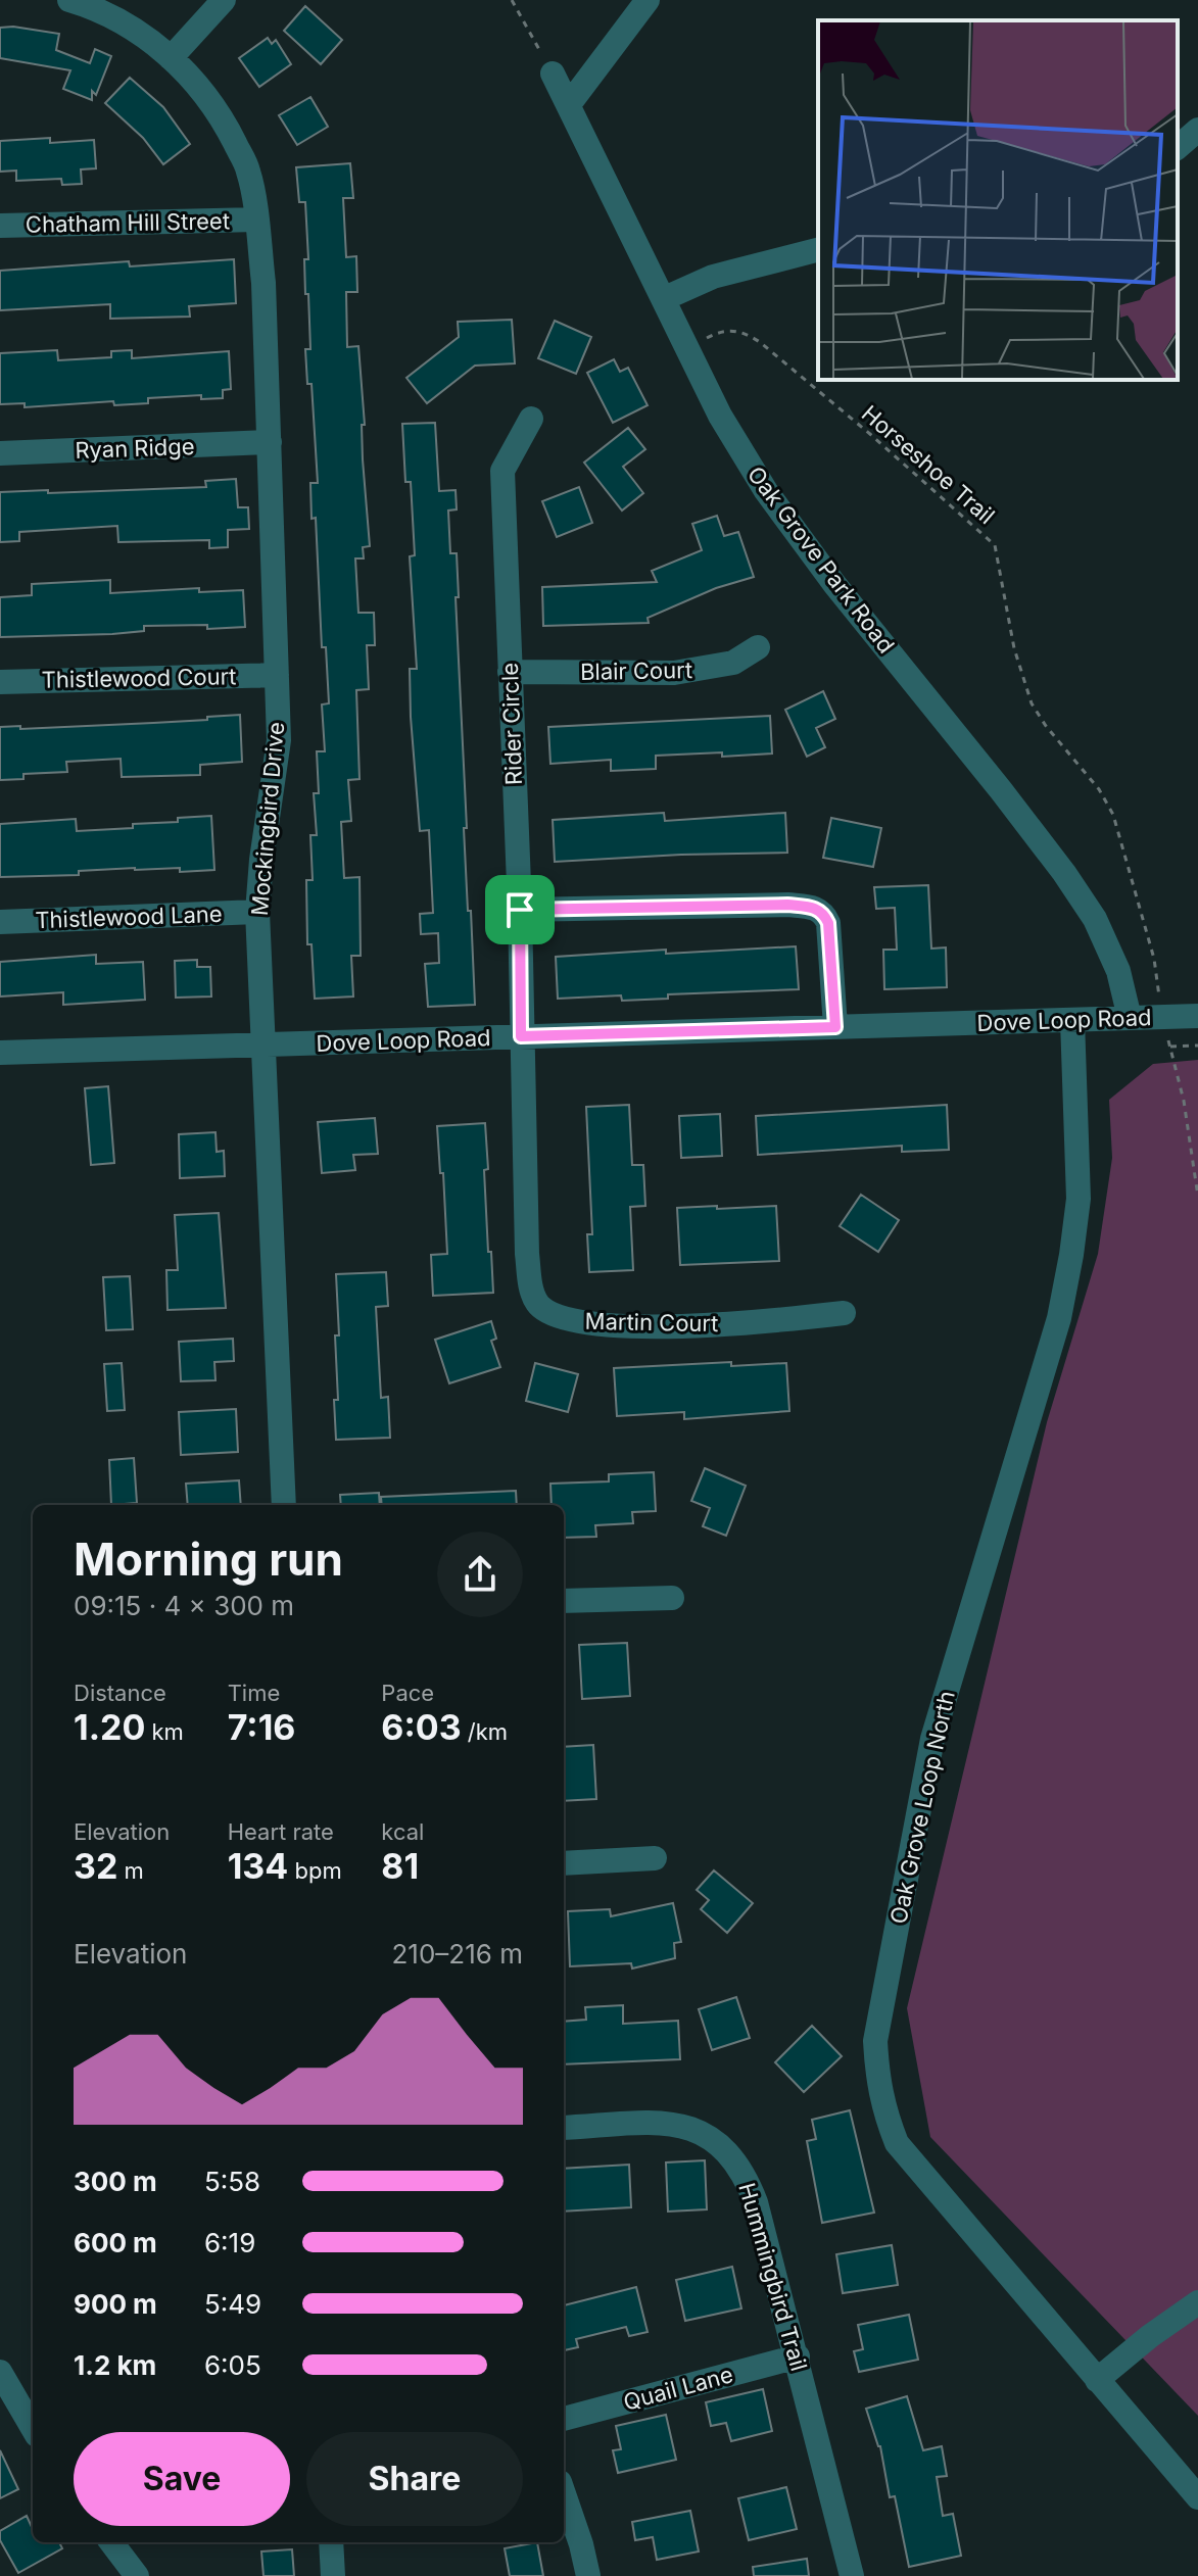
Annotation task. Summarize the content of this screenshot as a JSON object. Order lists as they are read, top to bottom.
{
  "streets": {
    "street": [
      "Chatham Hill Street",
      "Ryan Ridge",
      "Oak Grove Park Road",
      "Blair Court",
      "Thistlewood Court",
      "Rider Circle",
      "Mockingbird Drive",
      "Thistlewood Lane",
      "Dove Loop Road",
      "Martin Court",
      "Oak Grove Loop North",
      "Hummingbird Trail",
      "Quail Lane"
    ],
    "path": ["Horseshoe Trail"]
  },
  "crossings": [
    ["Chatham Hill Street", "Mockingbird Drive"],
    ["Ryan Ridge", "Mockingbird Drive"],
    ["Horseshoe Trail", "Oak Grove Park Road"],
    ["Horseshoe Trail", "Dove Loop Road"],
    ["Oak Grove Park Road", "Dove Loop Road"],
    ["Blair Court", "Rider Circle"],
    ["Thistlewood Court", "Mockingbird Drive"],
    ["Rider Circle", "Dove Loop Road"],
    ["Rider Circle", "Martin Court"],
    ["Mockingbird Drive", "Thistlewood Lane"],
    ["Mockingbird Drive", "Dove Loop Road"],
    ["Dove Loop Road", "Martin Court"],
    ["Dove Loop Road", "Oak Grove Loop North"],
    ["Hummingbird Trail", "Quail Lane"]
  ],
  "page": {
    "heading": ["Morning run", "09:15 · 4 × 300 m"],
    "stats": [
      ["Distance", "1.20 km"],
      ["Time", "7:16"],
      ["Pace", "6:03 /km"],
      ["Elevation", "32 m"],
      ["Heart rate", "134 bpm"],
      ["kcal", "81"]
    ],
    "chart": ["Elevation", "210–216 m"],
    "list": [
      {
        "name": "300 m",
        "note": "5:58"
      },
      {
        "name": "600 m",
        "note": "6:19"
      },
      {
        "name": "900 m",
        "note": "5:49"
      },
      {
        "name": "1.2 km",
        "note": "6:05"
      }
    ],
    "buttons": ["Save", "Share"]
  }
}
